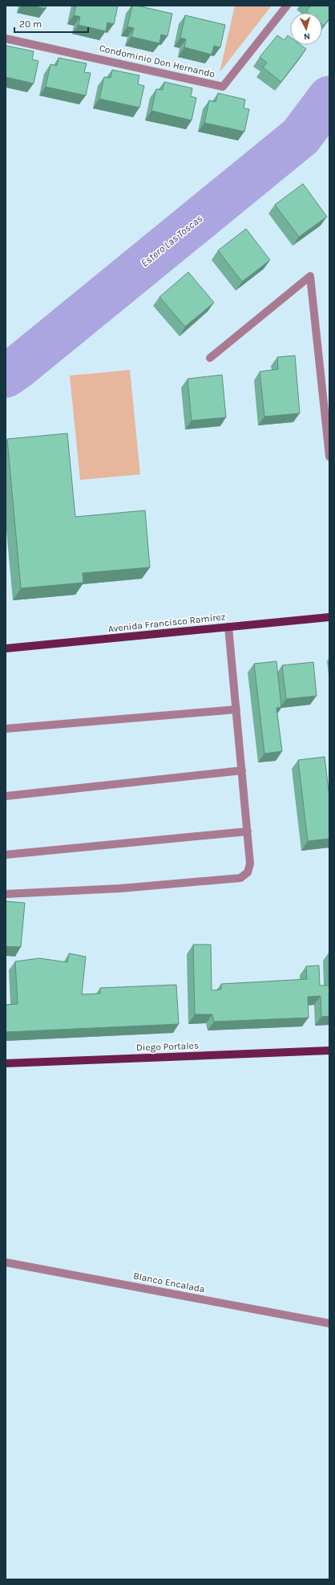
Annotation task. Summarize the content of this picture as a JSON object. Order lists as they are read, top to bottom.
{
  "streets": {
    "main road": ["Avenida Francisco Ramírez", "Diego Portales"],
    "street": ["Condominio Don Hernando", "Blanco Encalada"]
  },
  "water": ["Estero Las Toscas"],
  "scale_bar": "20 m",
  "north": "bottom"
}
